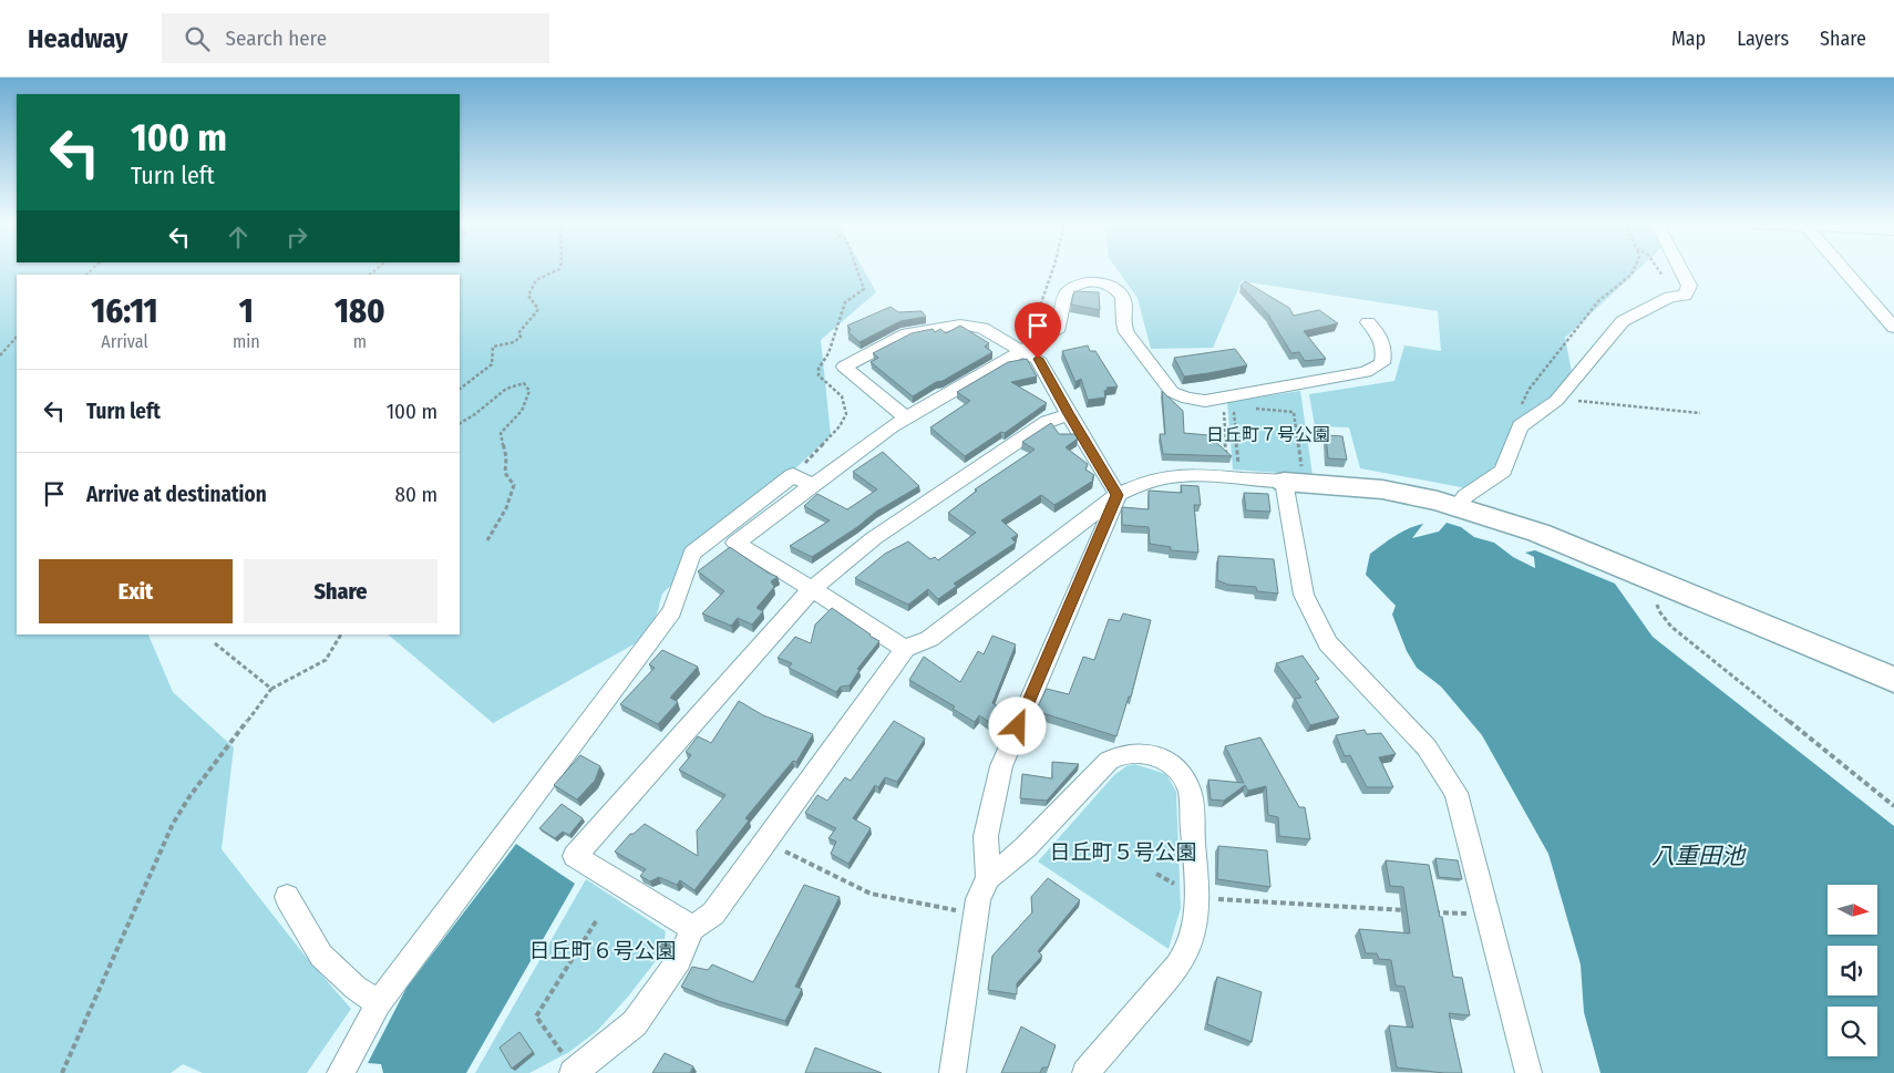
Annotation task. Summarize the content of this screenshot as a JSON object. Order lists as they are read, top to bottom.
{
  "water": ["八重田池"],
  "parks": ["日丘町７号公園", "日丘町５号公園", "日丘町６号公園"],
  "north": "right",
  "page": {
    "header": "Headway",
    "search": "Search here",
    "nav": ["Map", "Layers", "Share"],
    "turn": ["100 m", "Turn left"],
    "eta": [
      "16:11",
      "Arrival",
      "1",
      "min",
      "180",
      "m"
    ],
    "list": [
      {
        "name": "Turn left",
        "value": "100 m"
      },
      {
        "name": "Arrive at destination",
        "value": "80 m"
      }
    ],
    "buttons": ["Exit", "Share"]
  }
}
